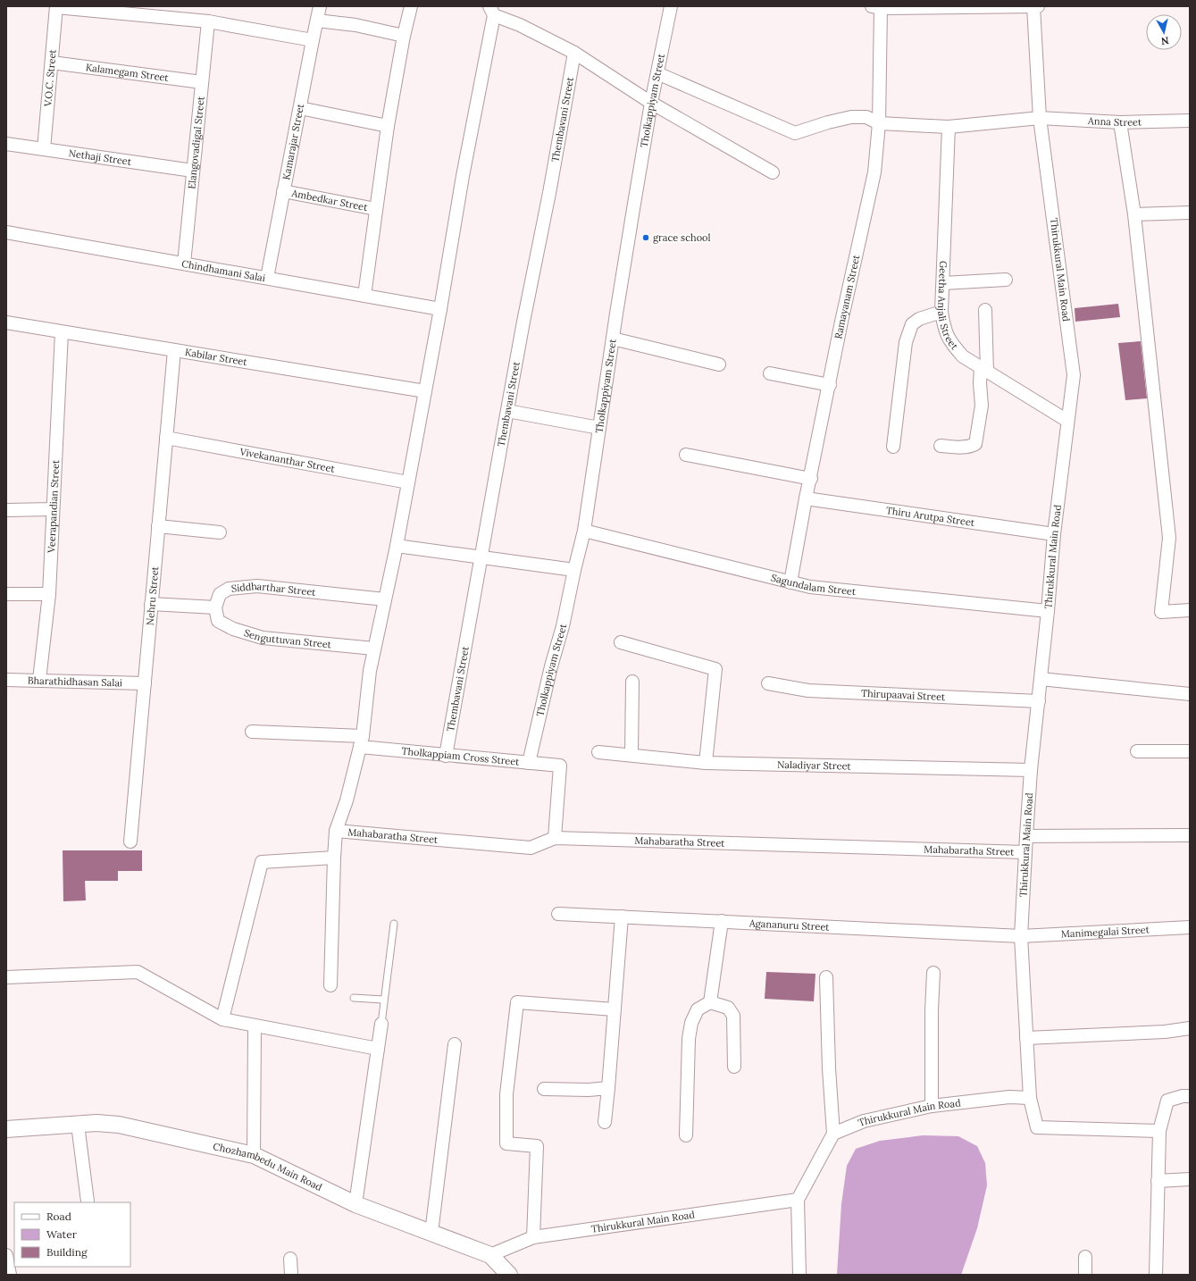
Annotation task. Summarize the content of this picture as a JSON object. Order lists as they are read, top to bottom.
{
  "streets": {
    "street": [
      "Kalamegam Street",
      "V.O.C. Street",
      "Tholkappiyam Street",
      "Thembavani Street",
      "Anna Street",
      "Elangovadigal Street",
      "Kamarajar Street",
      "Nethaji Street",
      "Ambedkar Street",
      "Thirukkural Main Road",
      "Chindhamani Salai",
      "Ramayanam Street",
      "Geetha Anjali Street",
      "Kabilar Street",
      "Vivekananthar Street",
      "Veerapandian Street",
      "Thiru Arutpa Street",
      "Sagundalam Street",
      "Siddharthar Street",
      "Nehru Street",
      "Senguttuvan Street",
      "Bharathidhasan Salai",
      "Thirupaavai Street",
      "Tholkappiam Cross Street",
      "Naladiyar Street",
      "Mahabaratha Street",
      "Agananuru Street",
      "Manimegalai Street",
      "Chozhambedu Main Road"
    ]
  },
  "crossings": [
    ["Kalamegam Street", "V.O.C. Street"],
    ["Kalamegam Street", "Elangovadigal Street"],
    ["V.O.C. Street", "Nethaji Street"],
    ["Tholkappiyam Street", "Anna Street"],
    ["Tholkappiyam Street", "Sagundalam Street"],
    ["Tholkappiyam Street", "Tholkappiam Cross Street"],
    ["Thembavani Street", "Tholkappiam Cross Street"],
    ["Anna Street", "Thirukkural Main Road"],
    ["Anna Street", "Ramayanam Street"],
    ["Anna Street", "Geetha Anjali Street"],
    ["Elangovadigal Street", "Nethaji Street"],
    ["Elangovadigal Street", "Chindhamani Salai"],
    ["Kamarajar Street", "Ambedkar Street"],
    ["Kamarajar Street", "Chindhamani Salai"],
    ["Thirukkural Main Road", "Geetha Anjali Street"],
    ["Thirukkural Main Road", "Thiru Arutpa Street"],
    ["Thirukkural Main Road", "Sagundalam Street"],
    ["Thirukkural Main Road", "Thirupaavai Street"],
    ["Thirukkural Main Road", "Naladiyar Street"],
    ["Thirukkural Main Road", "Mahabaratha Street"],
    ["Thirukkural Main Road", "Agananuru Street"],
    ["Thirukkural Main Road", "Manimegalai Street"],
    ["Thirukkural Main Road", "Chozhambedu Main Road"],
    ["Ramayanam Street", "Thiru Arutpa Street"],
    ["Ramayanam Street", "Sagundalam Street"],
    ["Kabilar Street", "Veerapandian Street"],
    ["Kabilar Street", "Nehru Street"],
    ["Vivekananthar Street", "Nehru Street"],
    ["Veerapandian Street", "Bharathidhasan Salai"],
    ["Siddharthar Street", "Senguttuvan Street"],
    ["Nehru Street", "Bharathidhasan Salai"],
    ["Tholkappiam Cross Street", "Mahabaratha Street"],
    ["Agananuru Street", "Manimegalai Street"]
  ],
  "places": ["grace school"],
  "legend": ["Road", "Water", "Building"],
  "north": "bottom"
}
